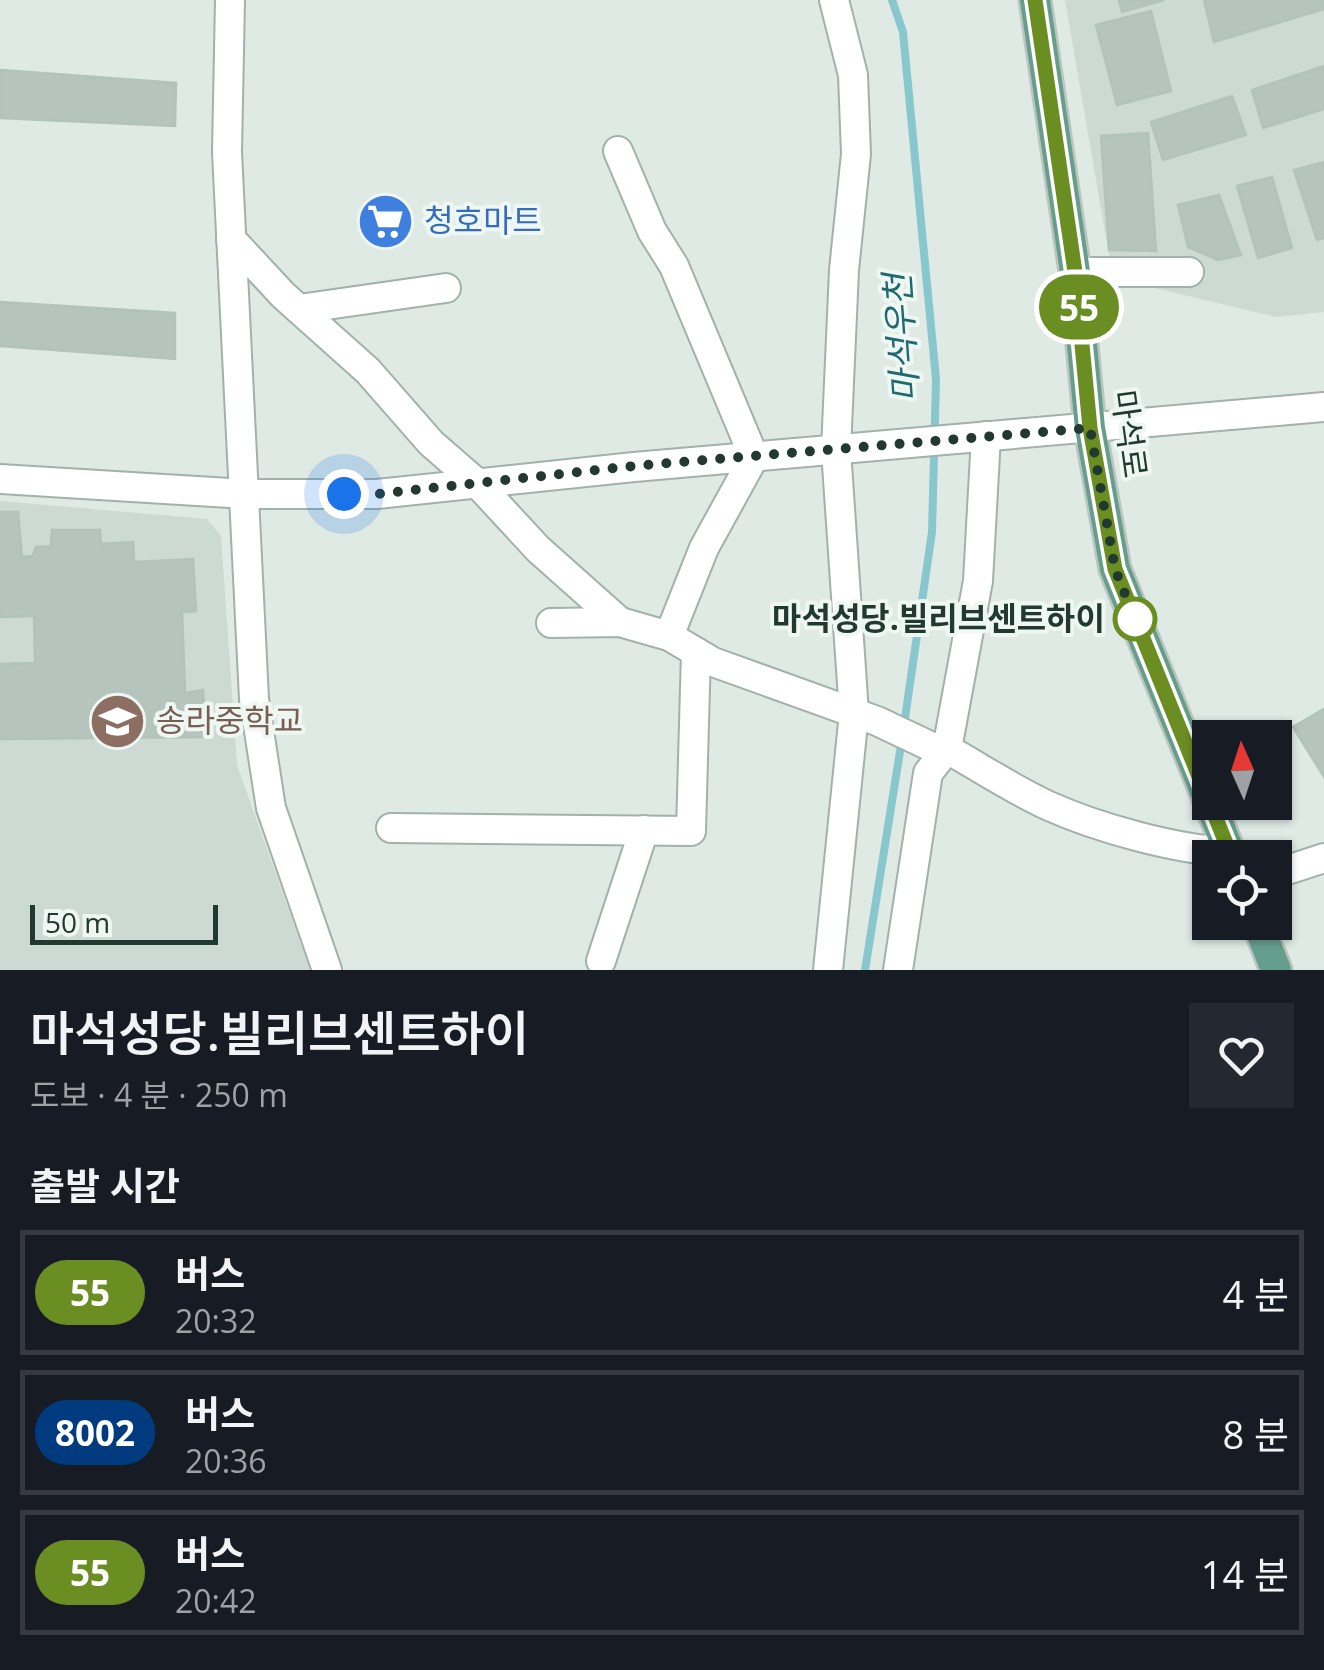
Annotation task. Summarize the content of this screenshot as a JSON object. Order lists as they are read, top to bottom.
{
  "streets": {
    "main road": ["마석로"]
  },
  "water": ["마석우천"],
  "places": {
    "supermarket": ["청호마트"],
    "other": ["마석성당.빌리브센트하이"],
    "school or university": ["송라중학교"]
  },
  "lines": ["bus line 55"],
  "scale_bar": "50 m",
  "north": "top",
  "page": {
    "on_map": "55",
    "scale": "50 m",
    "heading": [
      ["마석성당.빌리브센트하이", "도보 · 4 분 · 250 m"],
      "출발 시간"
    ],
    "list": [
      {
        "mark": "55",
        "name": "버스",
        "note": "20:32",
        "value": "4 분"
      },
      {
        "mark": "8002",
        "name": "버스",
        "note": "20:36",
        "value": "8 분"
      },
      {
        "mark": "55",
        "name": "버스",
        "note": "20:42",
        "value": "14 분"
      }
    ]
  }
}
